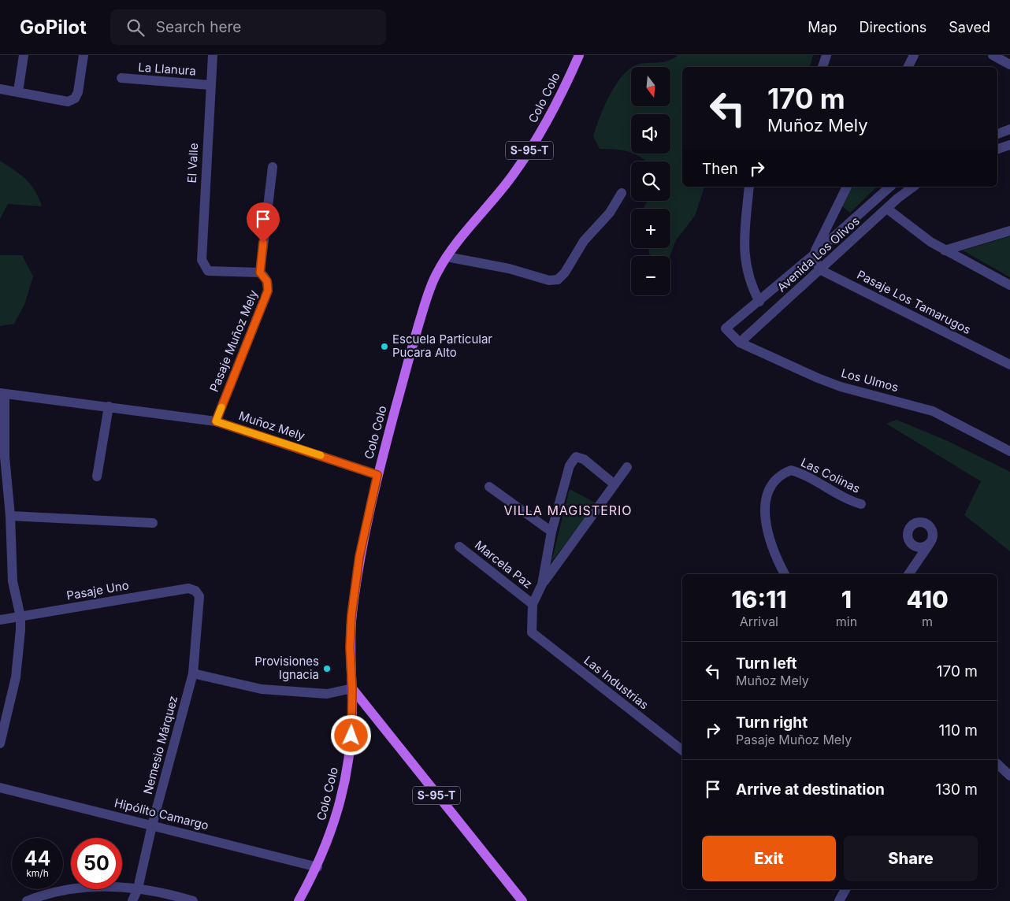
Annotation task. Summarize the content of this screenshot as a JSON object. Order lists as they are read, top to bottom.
{
  "streets": {
    "main road": ["Colo Colo", "S-95-T"],
    "street": [
      "La Llanura",
      "El Valle",
      "Avenida Los Olivos",
      "Pasaje Los Tamarugos",
      "Pasaje Muñoz Mely",
      "Los Ulmos",
      "Muñoz Mely",
      "Las Colinas",
      "Marcela Paz",
      "Pasaje Uno",
      "Las Industrias",
      "Nemesio Márquez",
      "Hipólito Camargo"
    ]
  },
  "crossings": [
    ["La Llanura", "El Valle"],
    ["Colo Colo", "S-95-T"],
    ["Colo Colo", "Muñoz Mely"],
    ["Colo Colo", "Hipólito Camargo"],
    ["El Valle", "Pasaje Muñoz Mely"],
    ["Avenida Los Olivos", "Pasaje Los Tamarugos"],
    ["Avenida Los Olivos", "Los Ulmos"],
    ["Pasaje Muñoz Mely", "Muñoz Mely"],
    ["Marcela Paz", "Las Industrias"],
    ["Pasaje Uno", "Nemesio Márquez"],
    ["Nemesio Márquez", "Hipólito Camargo"]
  ],
  "districts": ["VILLA MAGISTERIO"],
  "places": ["Escuela Particular Pucara Alto", "Provisiones Ignacia"],
  "north": "bottom",
  "page": {
    "header": "GoPilot",
    "search": "Search here",
    "nav": ["Map", "Directions", "Saved"],
    "map_buttons": ["+", "−"],
    "turn": ["170 m", "Muñoz Mely"],
    "then": "Then",
    "eta": [
      "16:11",
      "Arrival",
      "1",
      "min",
      "410",
      "m"
    ],
    "list": [
      {
        "name": "Turn left",
        "note": "Muñoz Mely",
        "value": "170 m"
      },
      {
        "name": "Turn right",
        "note": "Pasaje Muñoz Mely",
        "value": "110 m"
      },
      {
        "name": "Arrive at destination",
        "value": "130 m"
      }
    ],
    "buttons": ["Exit", "Share"],
    "speed": "44 km/h",
    "limit": "50"
  }
}
